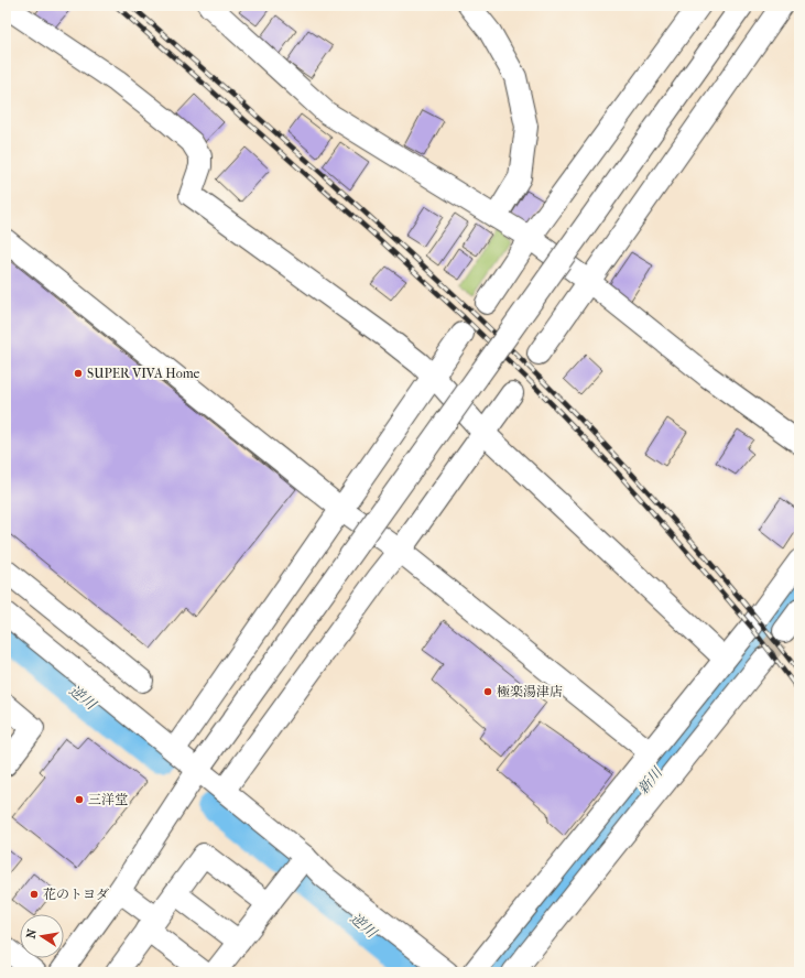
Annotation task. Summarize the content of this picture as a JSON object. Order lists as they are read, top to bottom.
{
  "water": ["逆川", "新川"],
  "places": [
    "SUPER VIVA Home",
    "極楽湯津店",
    "三洋堂",
    "花のトヨダ"
  ],
  "north": "left"
}
